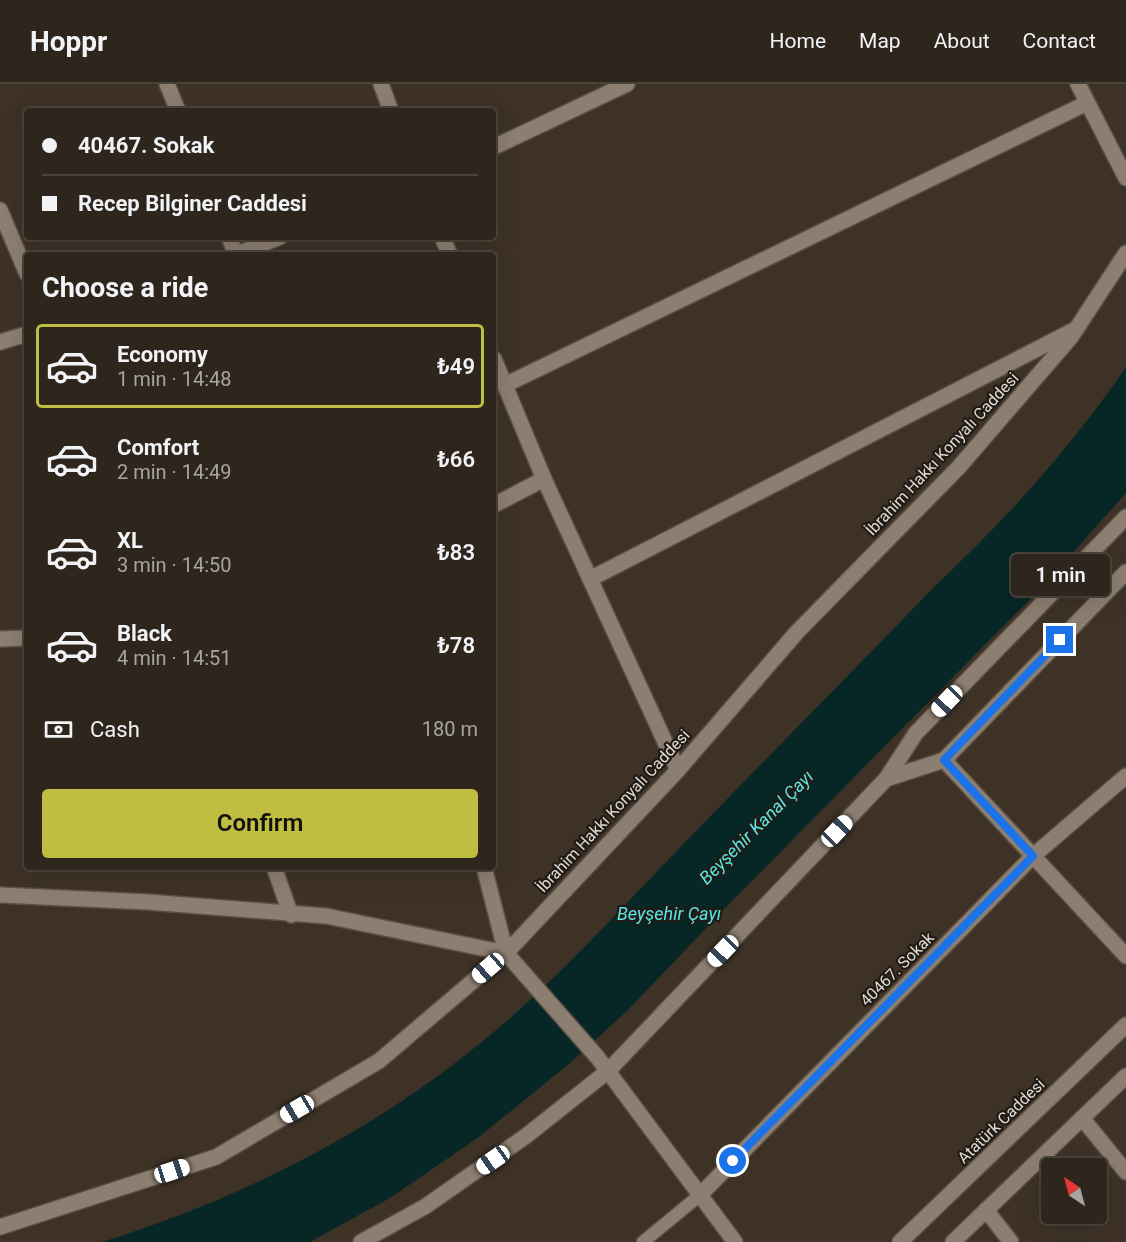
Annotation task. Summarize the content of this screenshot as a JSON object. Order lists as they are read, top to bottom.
{
  "streets": {
    "street": ["İbrahim Hakkı Konyalı Caddesi", "40467. Sokak", "Atatürk Caddesi"]
  },
  "water": ["Beyşehir Kanal Çayı", "Beyşehir Çayı"],
  "north": "top left",
  "page": {
    "header": "Hoppr",
    "nav": [
      "Home",
      "Map",
      "About",
      "Contact"
    ],
    "banner": ["40467. Sokak", "Recep Bilginer Caddesi"],
    "heading": "Choose a ride",
    "list": [
      {
        "name": "Economy",
        "note": "1 min · 14:48",
        "value": "₺49"
      },
      {
        "name": "Comfort",
        "note": "2 min · 14:49",
        "value": "₺66"
      },
      {
        "name": "XL",
        "note": "3 min · 14:50",
        "value": "₺83"
      },
      {
        "name": "Black",
        "note": "4 min · 14:51",
        "value": "₺78"
      }
    ],
    "bubble": "1 min",
    "pay": ["Cash", "180 m"],
    "buttons": "Confirm"
  }
}
